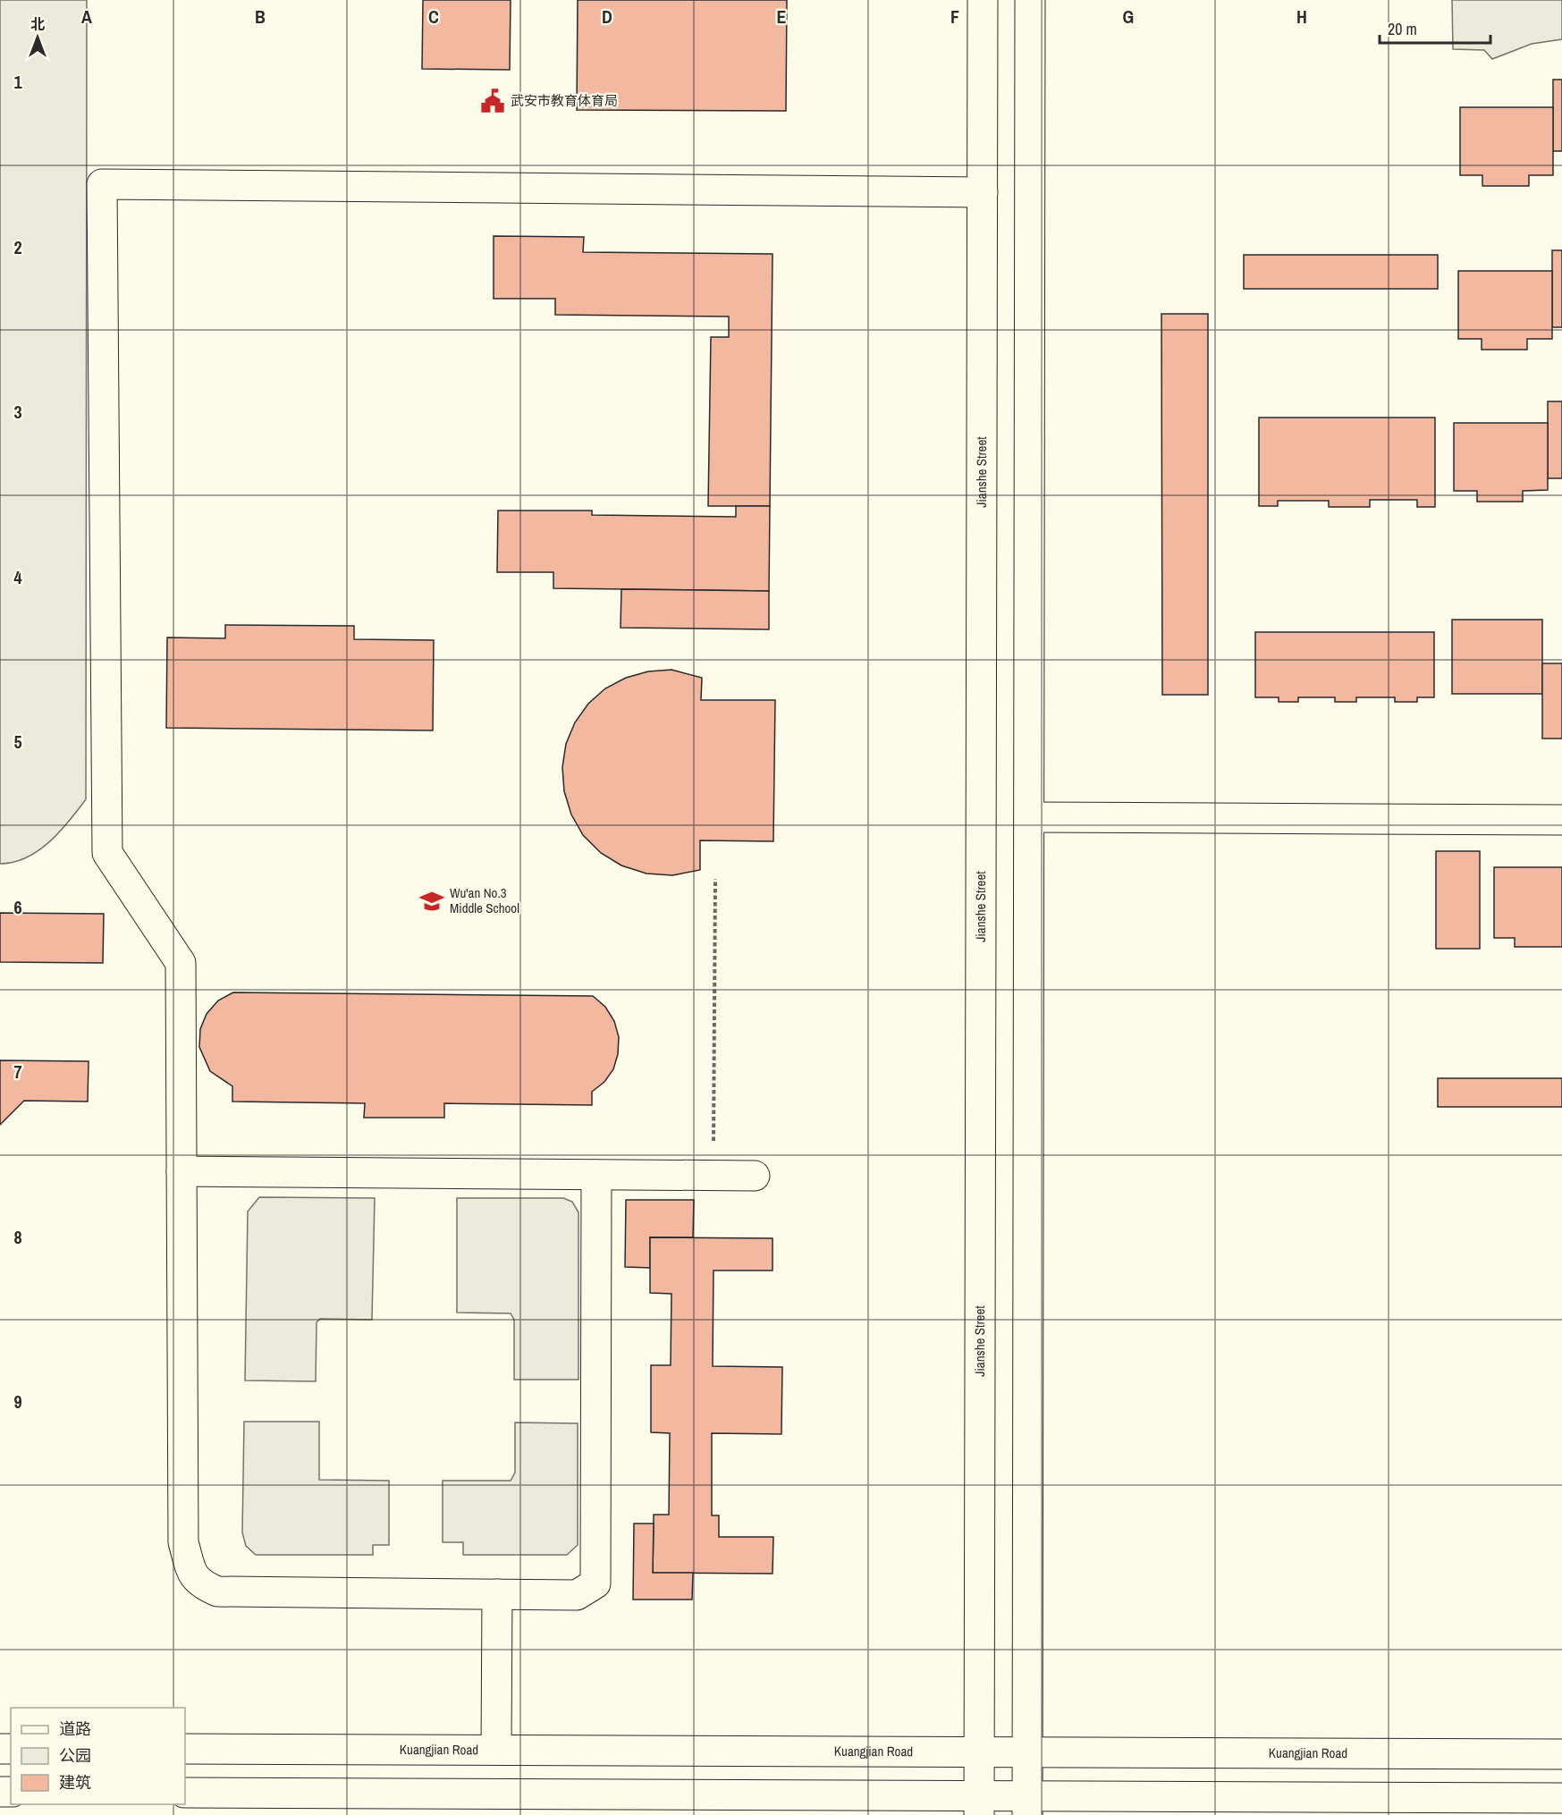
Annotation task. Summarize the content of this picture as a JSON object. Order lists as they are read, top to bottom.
{
  "streets": {
    "main road": ["Jianshe Street", "Kuangjian Road"]
  },
  "crossings": [
    ["Jianshe Street", "Kuangjian Road"]
  ],
  "places": {
    "public building": ["武安市教育体育局"],
    "school or university": ["Wu'an No.3 Middle School"]
  },
  "legend": ["道路", "公园", "建筑"],
  "scale_bar": "20 m",
  "north": "top",
  "grid": {
    "columns": [
      "A",
      "B",
      "C",
      "D",
      "E",
      "F",
      "G",
      "H"
    ],
    "rows": [
      "1",
      "2",
      "3",
      "4",
      "5",
      "6",
      "7",
      "8",
      "9"
    ]
  }
}
